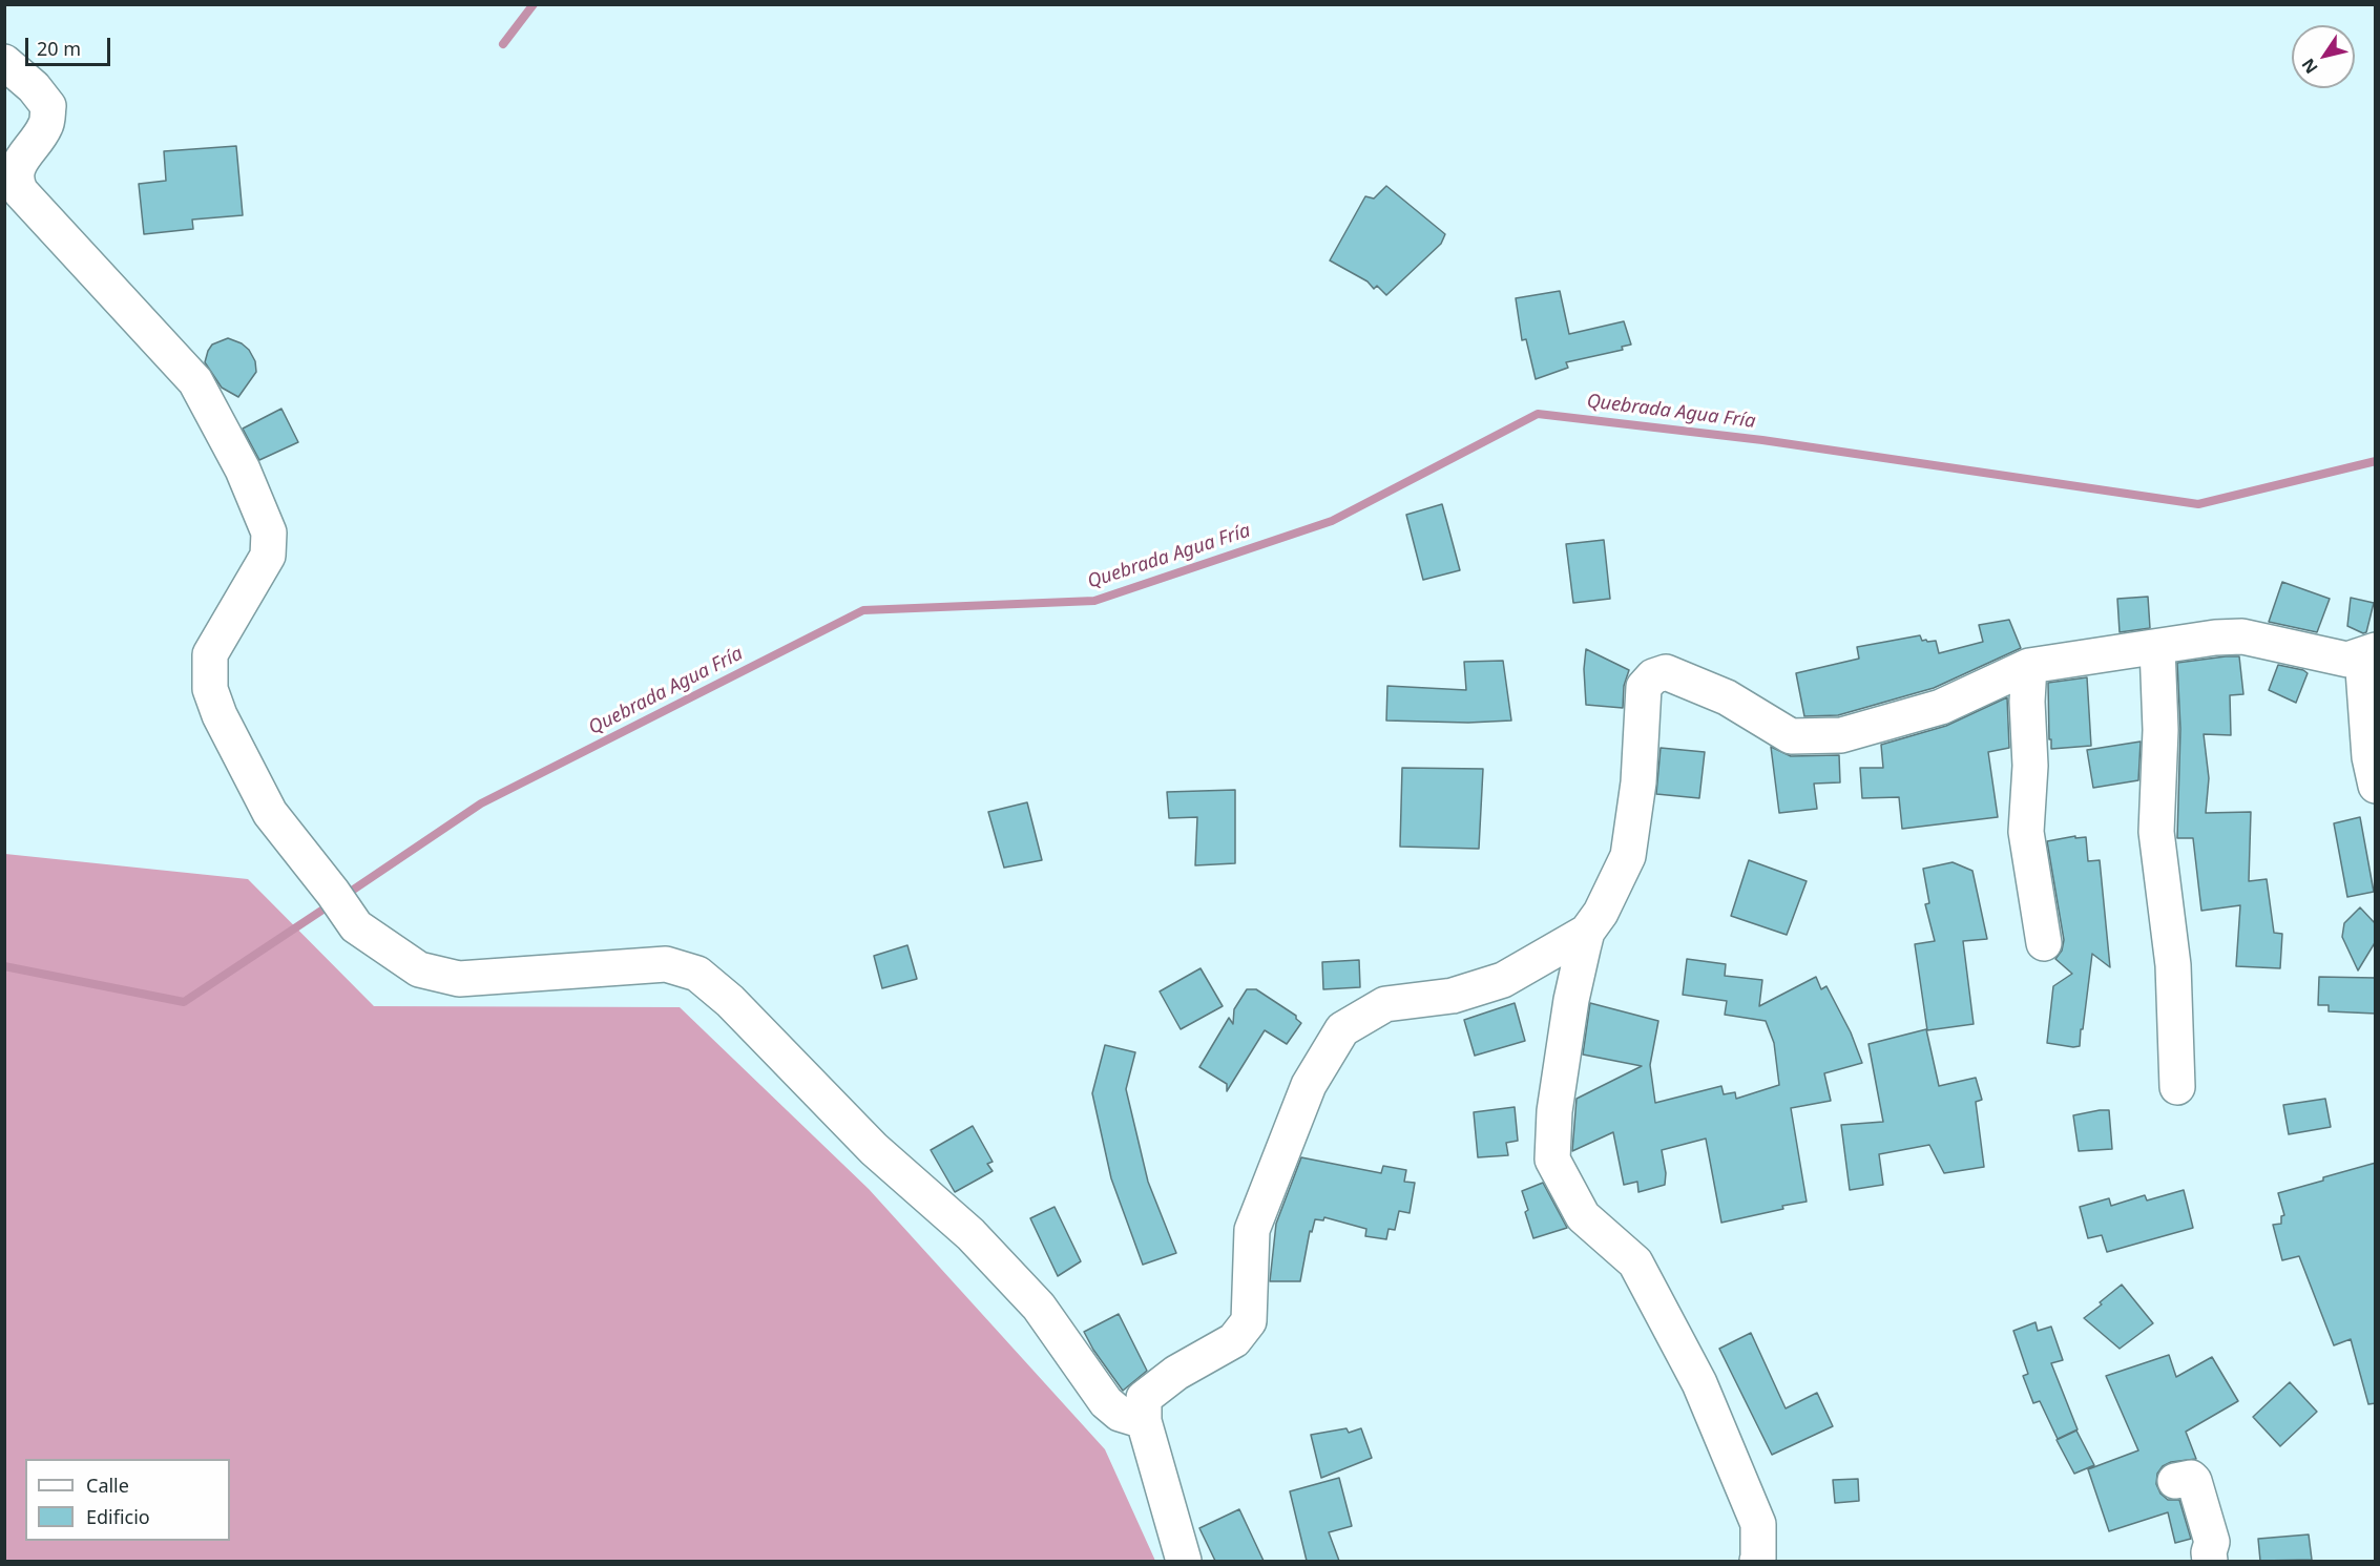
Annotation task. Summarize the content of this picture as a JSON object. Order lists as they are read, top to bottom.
{
  "water": ["Quebrada Agua Fría"],
  "legend": ["Calle", "Edificio"],
  "scale_bar": "20 m",
  "north": "bottom left"
}
